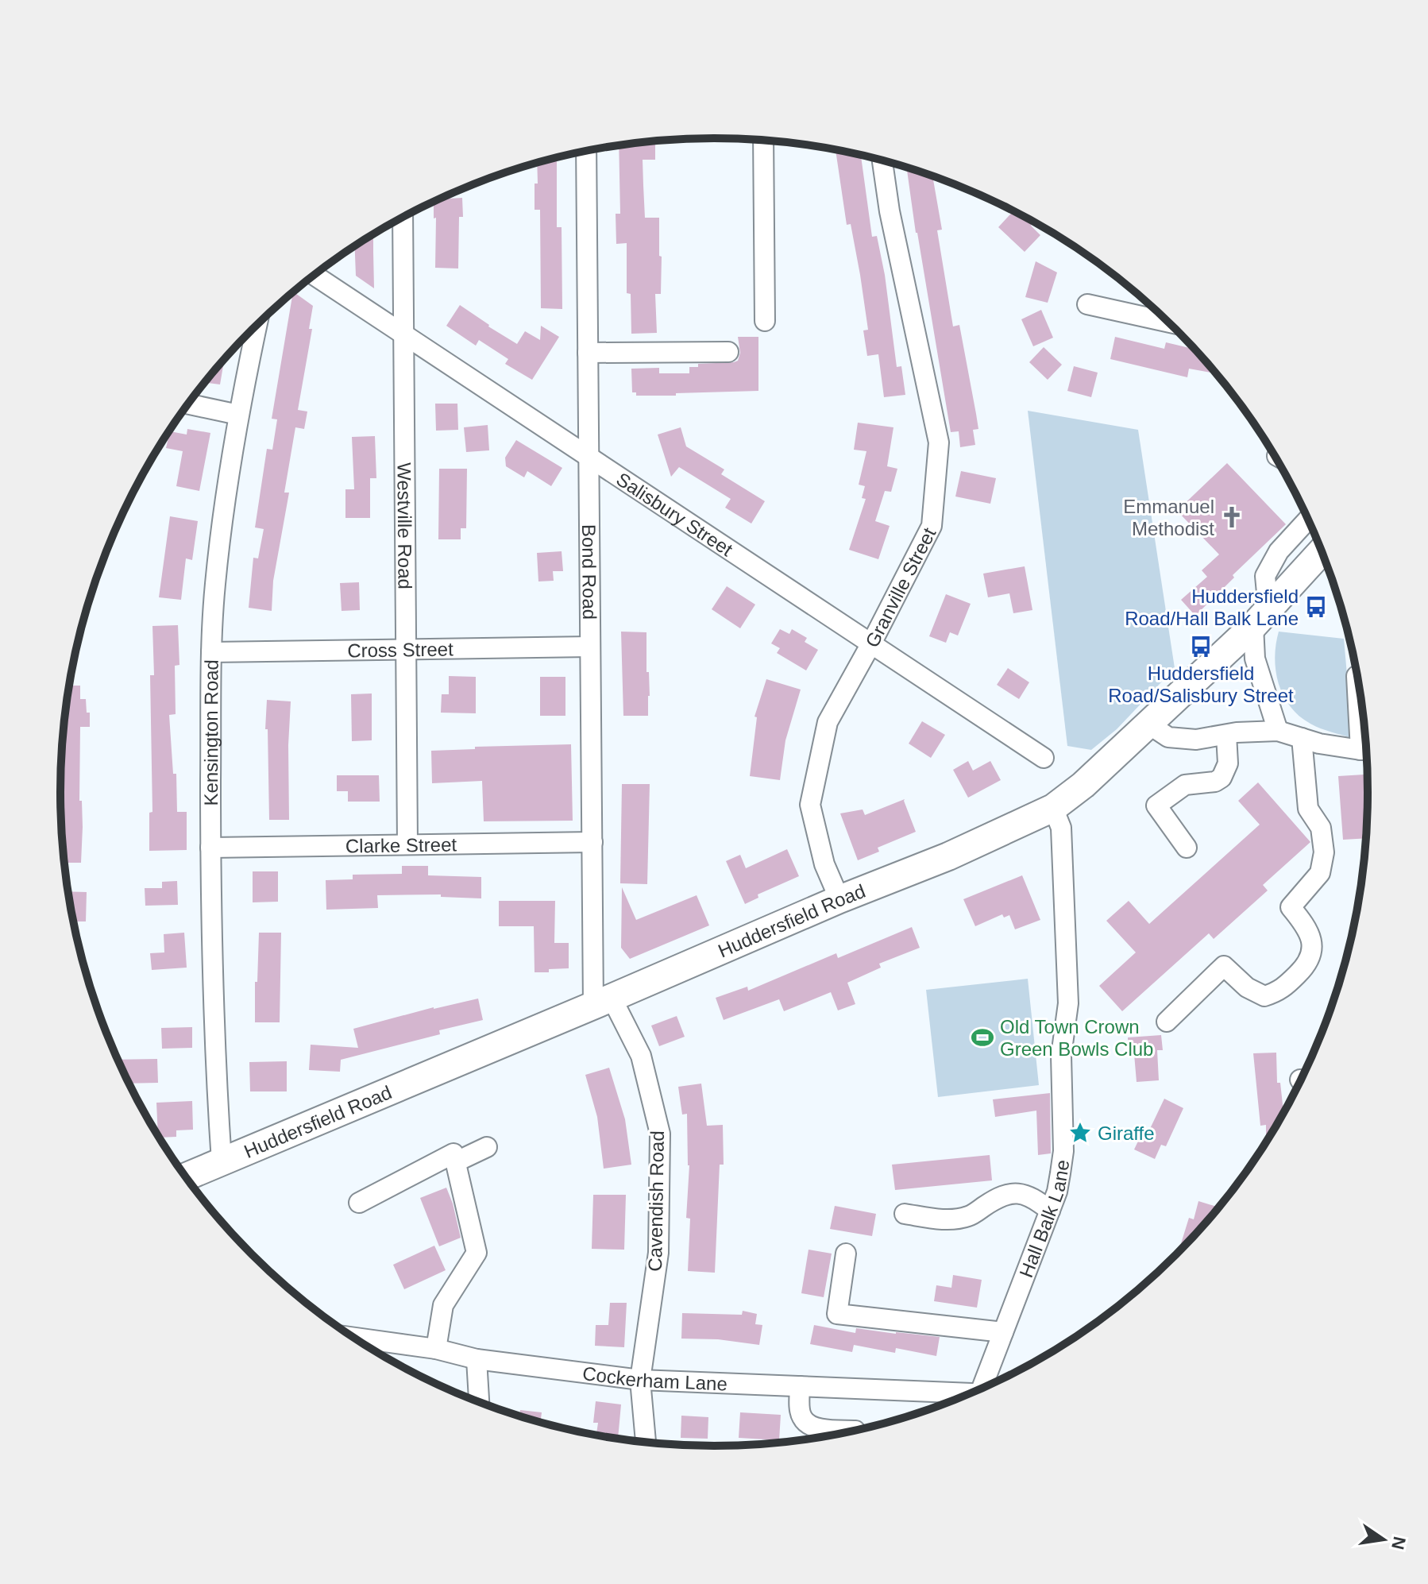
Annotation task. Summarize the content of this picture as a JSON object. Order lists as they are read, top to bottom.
{
  "streets": {
    "highway": ["Huddersfield Road"],
    "street": [
      "Salisbury Street",
      "Westville Road",
      "Bond Road",
      "Granville Street",
      "Cross Street",
      "Kensington Road",
      "Clarke Street",
      "Cavendish Road",
      "Hall Balk Lane",
      "Cockerham Lane"
    ]
  },
  "crossings": [
    ["Salisbury Street", "Westville Road"],
    ["Salisbury Street", "Bond Road"],
    ["Salisbury Street", "Granville Street"],
    ["Westville Road", "Cross Street"],
    ["Westville Road", "Clarke Street"],
    ["Bond Road", "Cross Street"],
    ["Bond Road", "Clarke Street"],
    ["Bond Road", "Huddersfield Road"],
    ["Bond Road", "Cavendish Road"],
    ["Granville Street", "Huddersfield Road"],
    ["Cross Street", "Kensington Road"],
    ["Kensington Road", "Clarke Street"],
    ["Kensington Road", "Huddersfield Road"],
    ["Huddersfield Road", "Cavendish Road"],
    ["Huddersfield Road", "Hall Balk Lane"],
    ["Cavendish Road", "Cockerham Lane"]
  ],
  "places": {
    "church": ["Emmanuel Methodist"],
    "bus stop": ["Huddersfield Road/Hall Balk Lane", "Huddersfield Road/Salisbury Street"],
    "sports": ["Old Town Crown Green Bowls Club"],
    "place": ["Giraffe"]
  },
  "north": "right"
}
